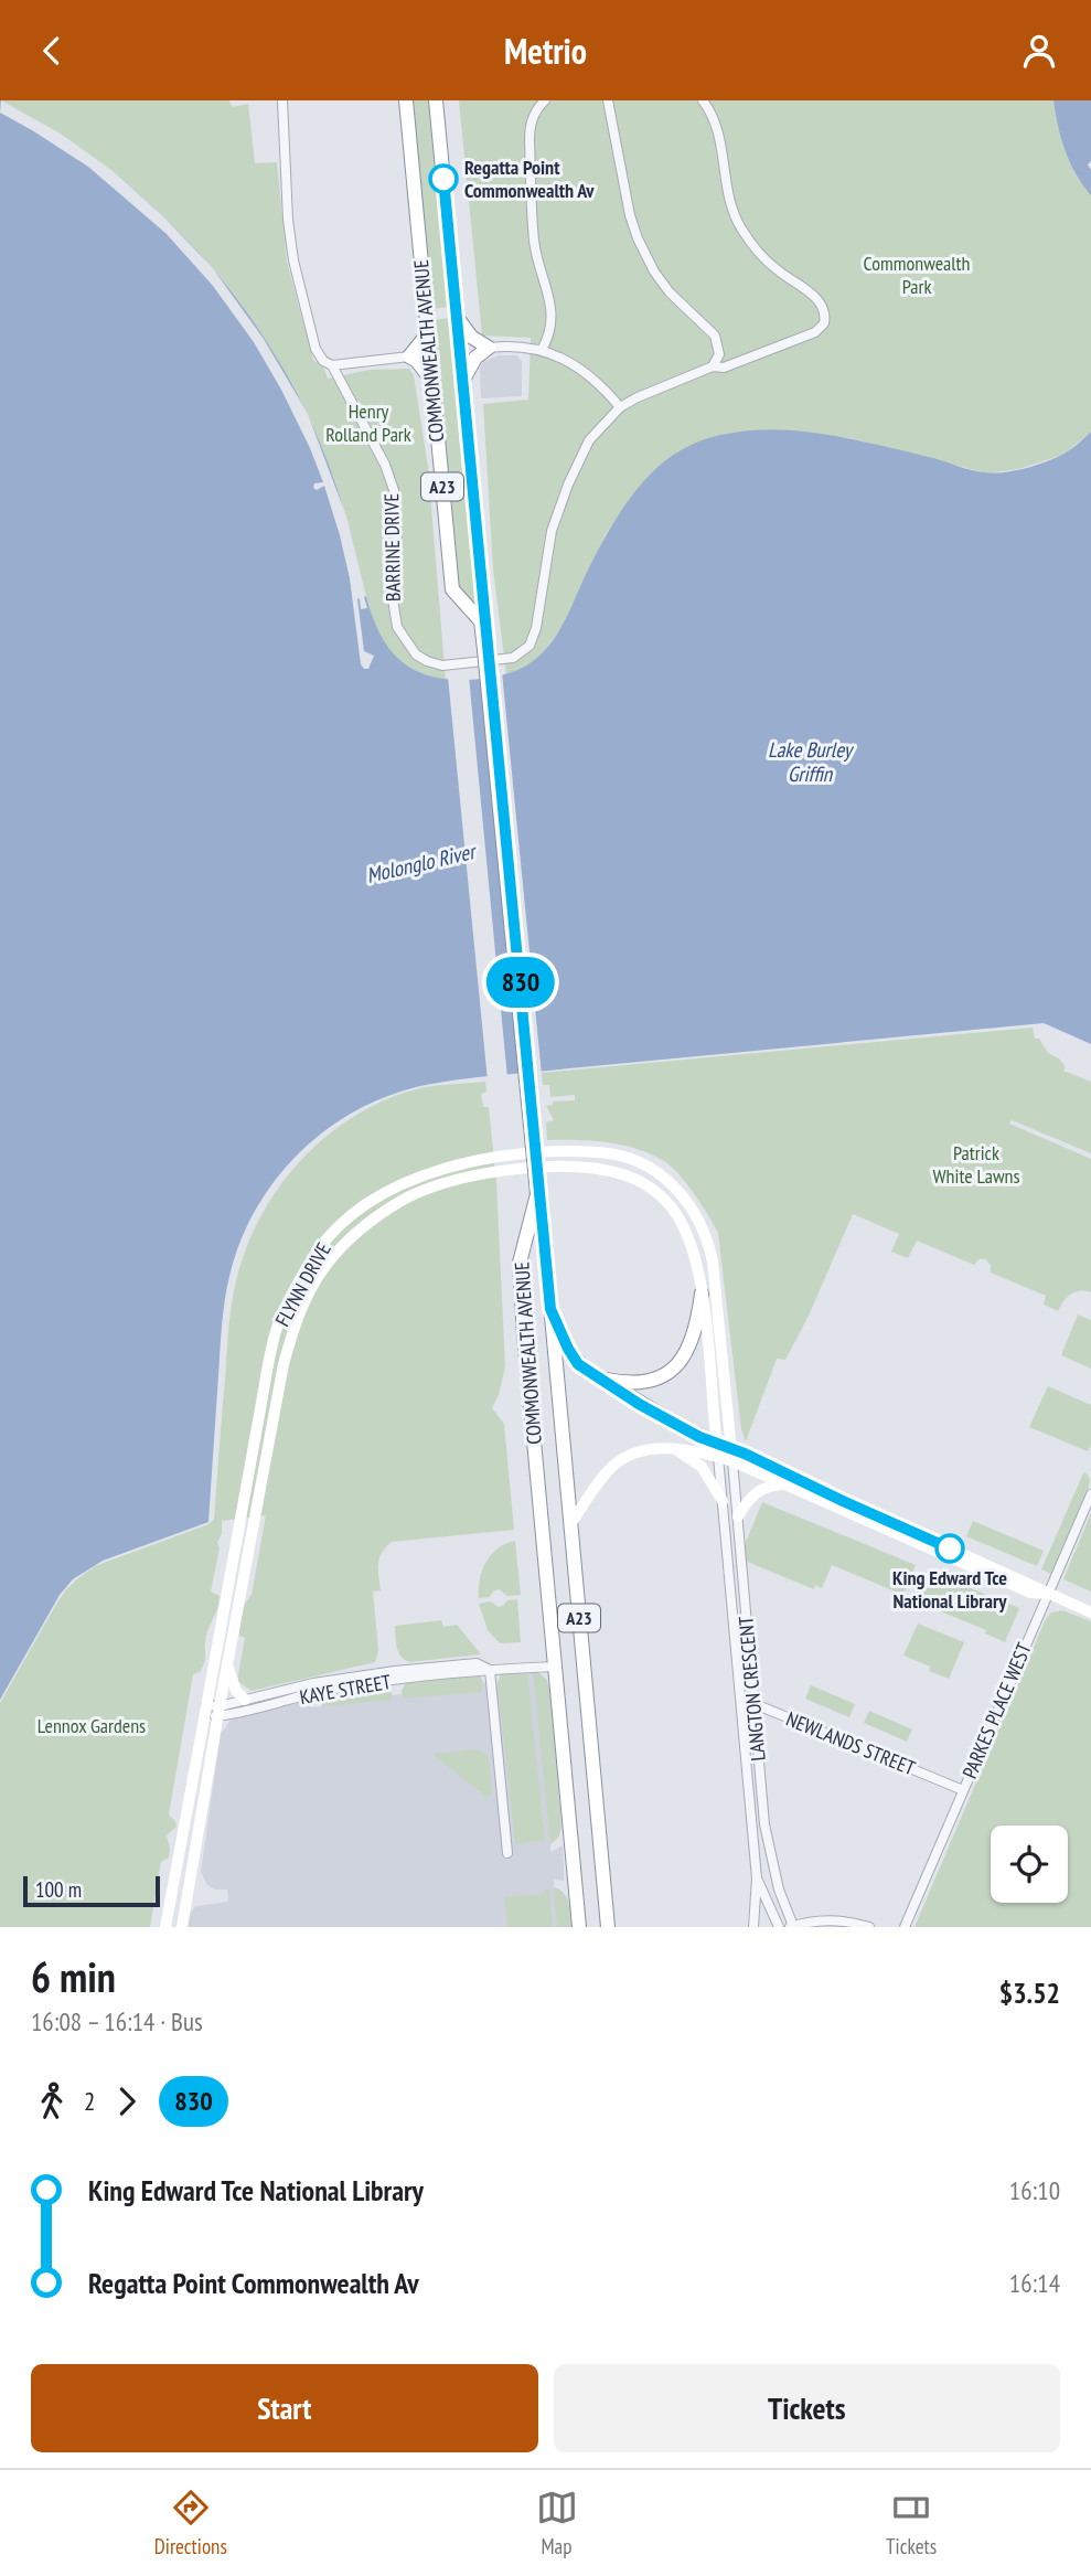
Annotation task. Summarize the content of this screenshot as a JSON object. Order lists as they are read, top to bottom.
{
  "streets": {
    "highway": ["COMMONWEALTH AVENUE", "A23"],
    "main road": ["FLYNN DRIVE"],
    "street": [
      "BARRINE DRIVE",
      "LANGTON CRESCENT",
      "KAYE STREET",
      "PARKES PLACE WEST",
      "NEWLANDS STREET"
    ]
  },
  "crossings": [
    ["COMMONWEALTH AVENUE", "KAYE STREET"],
    ["FLYNN DRIVE", "LANGTON CRESCENT"],
    ["FLYNN DRIVE", "KAYE STREET"],
    ["LANGTON CRESCENT", "NEWLANDS STREET"],
    ["PARKES PLACE WEST", "NEWLANDS STREET"]
  ],
  "water": ["Lake Burley Griffin", "Molonglo River"],
  "parks": [
    "Commonwealth Park",
    "Henry Rolland Park",
    "Patrick White Lawns",
    "Lennox Gardens"
  ],
  "places": ["Regatta Point Commonwealth Av", "King Edward Tce National Library"],
  "lines": ["bus line 830"],
  "scale_bar": "100 m",
  "page": {
    "header": "Metrio",
    "on_map": "830",
    "scale": "100 m",
    "heading": ["6 min", "16:08 – 16:14 · Bus", "$3.52"],
    "legs": ["2", "830"],
    "list": [
      {
        "name": "King Edward Tce National Library",
        "value": "16:10"
      },
      {
        "name": "Regatta Point Commonwealth Av",
        "value": "16:14"
      }
    ],
    "buttons": ["Start", "Tickets"],
    "tabs": ["Directions", "Map", "Tickets"]
  }
}
